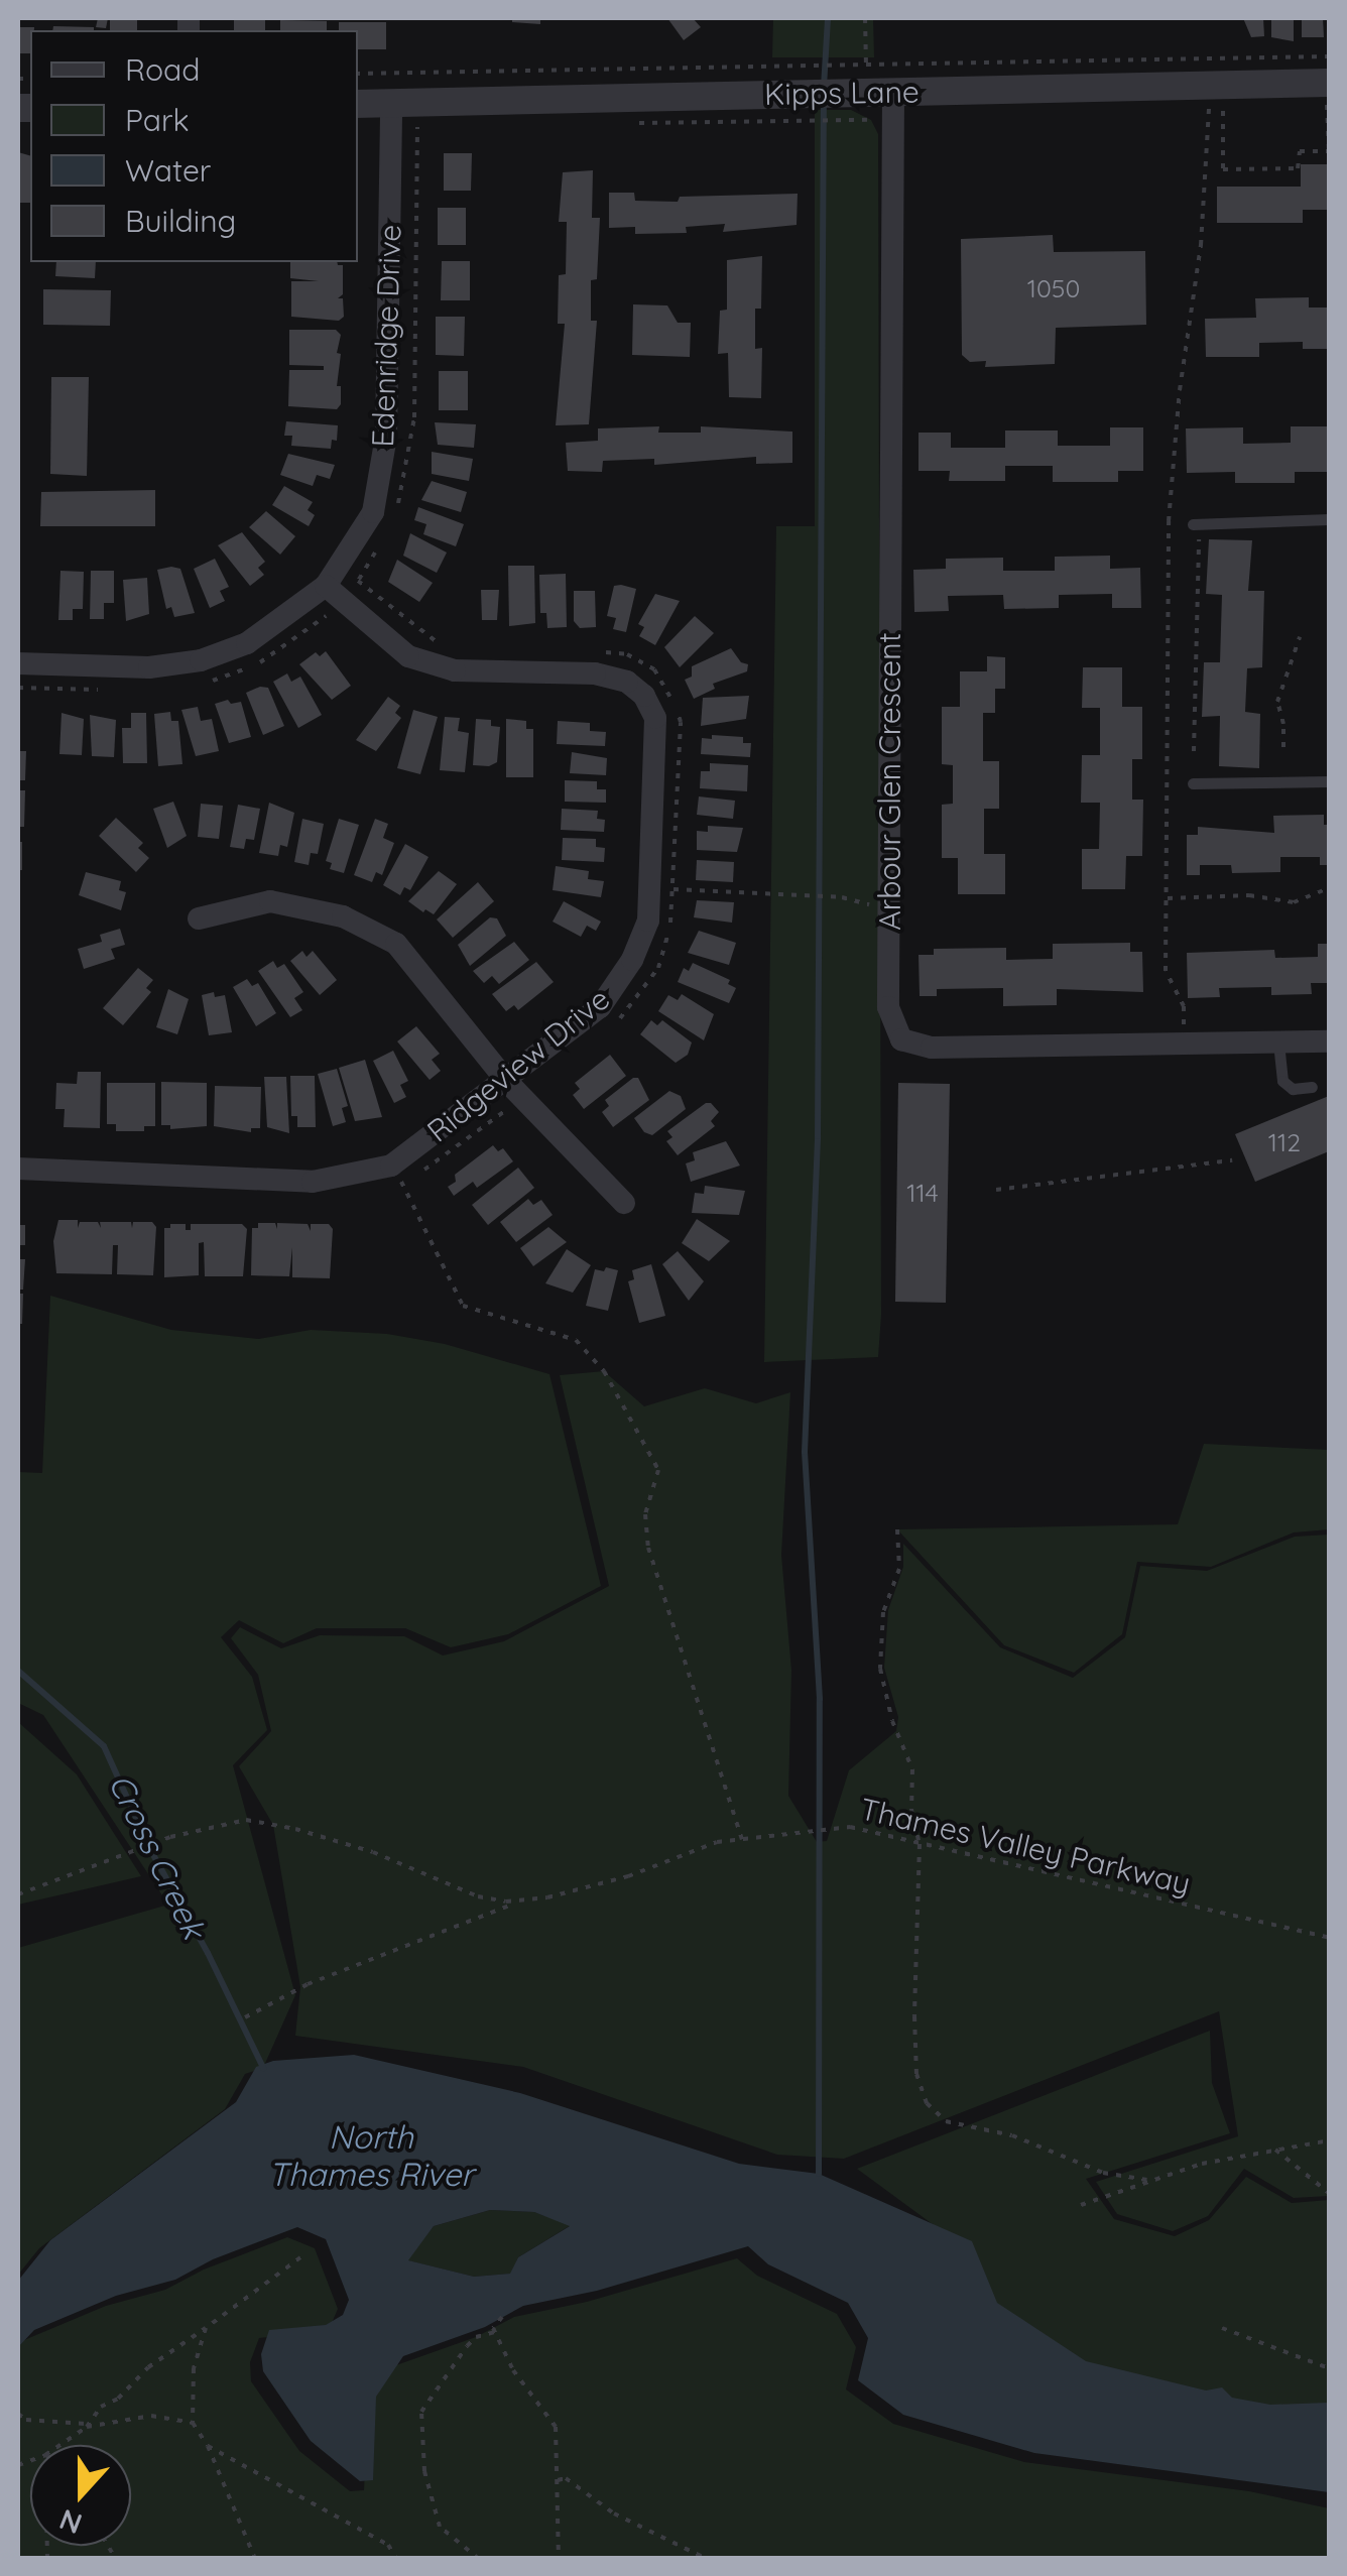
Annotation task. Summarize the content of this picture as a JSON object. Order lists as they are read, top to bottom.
{
  "streets": {
    "street": [
      "Kipps Lane",
      "Edenridge Drive",
      "Arbour Glen Crescent",
      "Ridgeview Drive"
    ],
    "path": ["Thames Valley Parkway"]
  },
  "crossings": [
    ["Kipps Lane", "Edenridge Drive"],
    ["Kipps Lane", "Arbour Glen Crescent"],
    ["Edenridge Drive", "Ridgeview Drive"]
  ],
  "water": ["Cross Creek", "North Thames River"],
  "house_numbers": ["1050", "112", "114"],
  "legend": [
    "Road",
    "Park",
    "Water",
    "Building"
  ],
  "north": "bottom"
}
